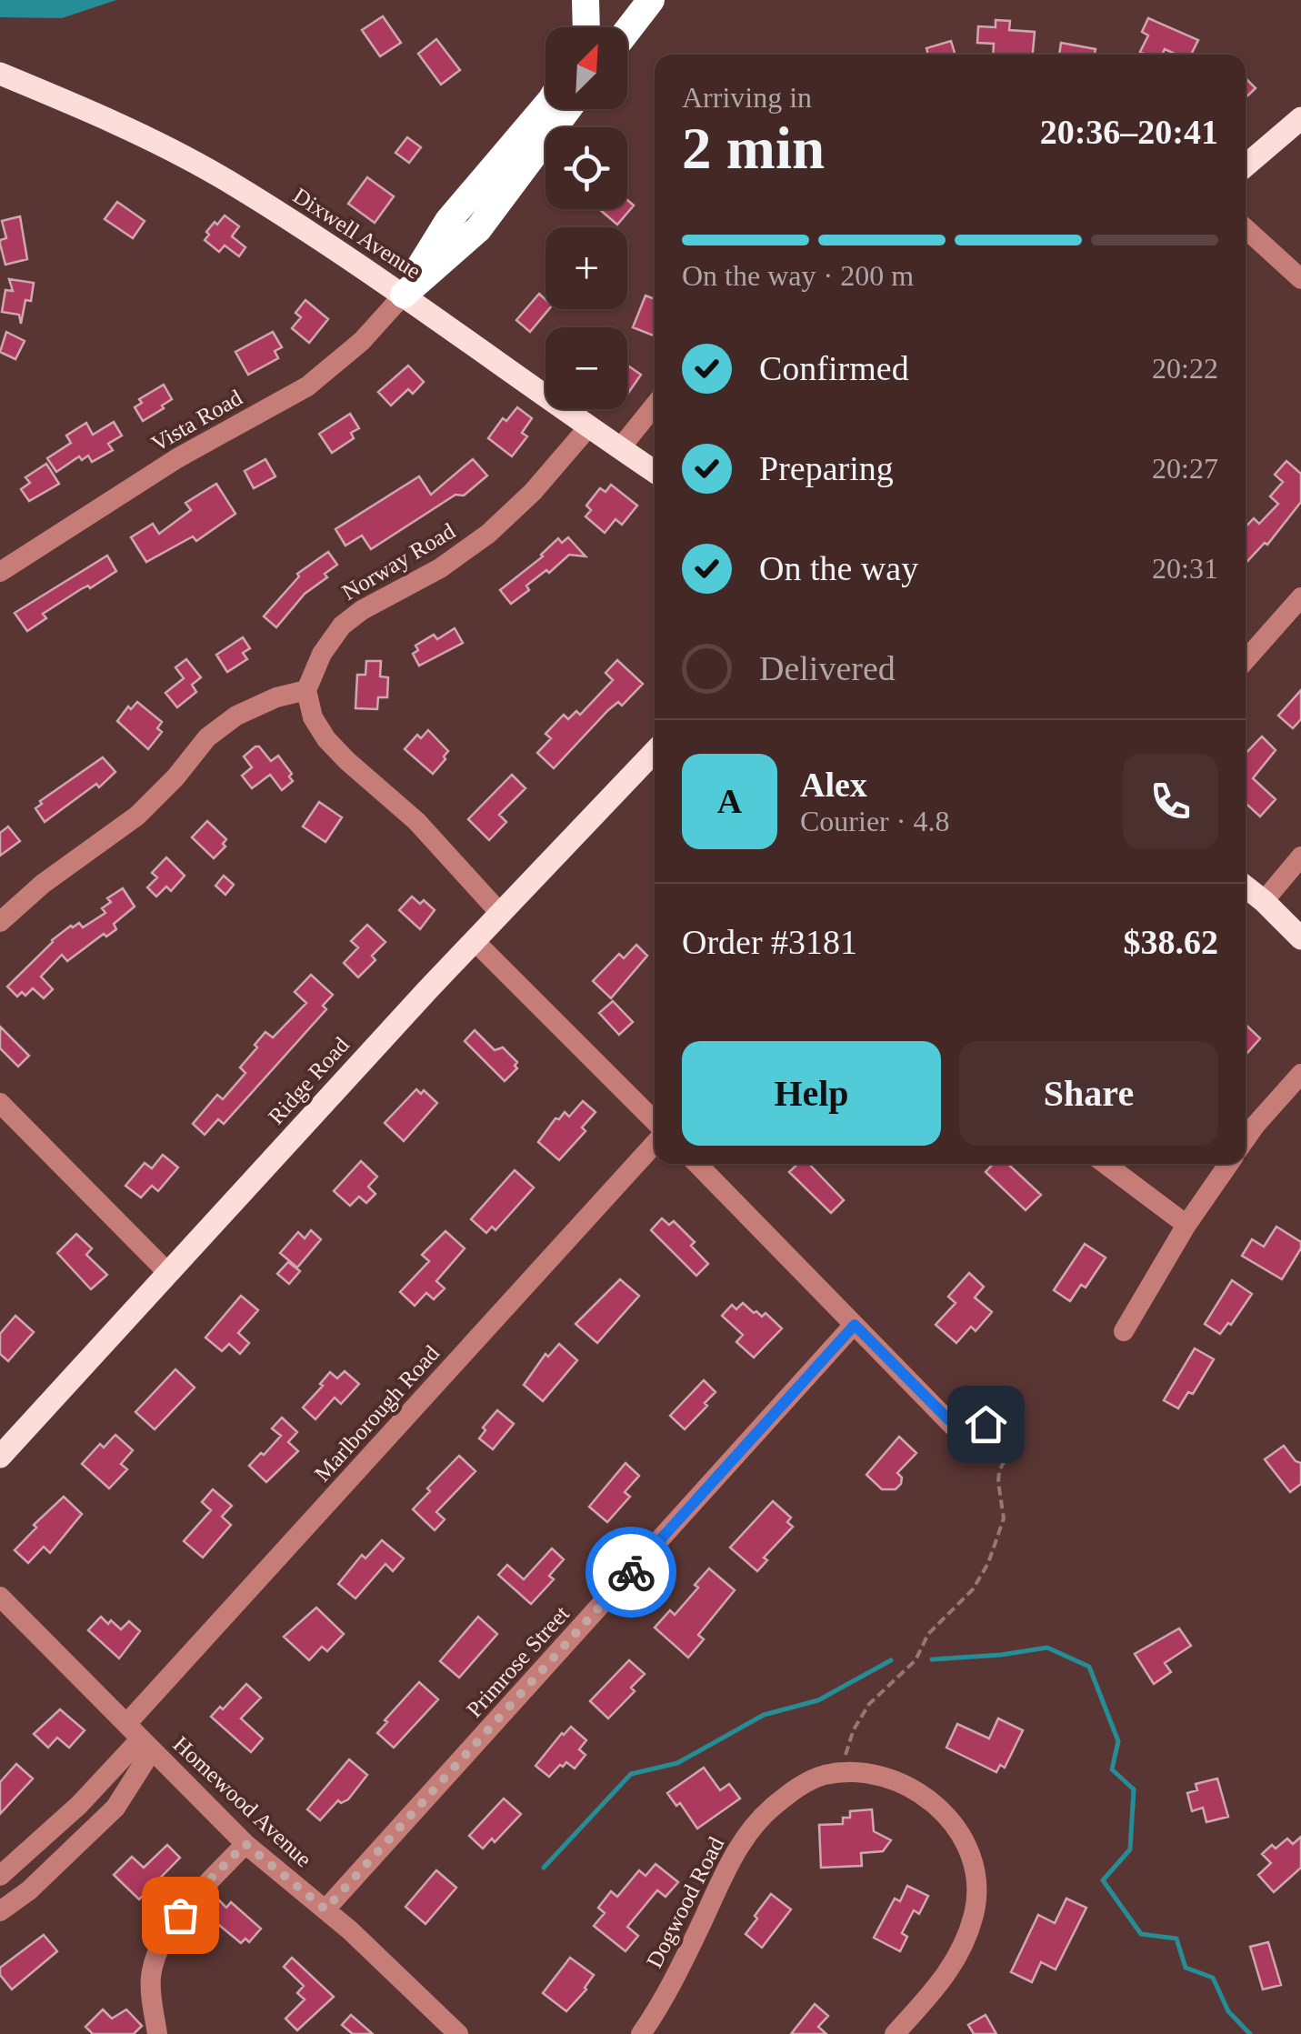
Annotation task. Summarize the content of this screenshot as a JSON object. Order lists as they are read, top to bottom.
{
  "streets": {
    "main road": ["Dixwell Avenue", "Ridge Road"],
    "street": [
      "Vista Road",
      "Norway Road",
      "Marlborough Road",
      "Primrose Street",
      "Homewood Avenue",
      "Dogwood Road"
    ]
  },
  "crossings": [
    ["Dixwell Avenue", "Vista Road"],
    ["Dixwell Avenue", "Norway Road"],
    ["Marlborough Road", "Homewood Avenue"],
    ["Primrose Street", "Homewood Avenue"]
  ],
  "north": "top right",
  "page": {
    "map_buttons": ["+", "−"],
    "heading": ["2 min", "Arriving in", "20:36–20:41"],
    "panel": [
      "Alex",
      "Courier · 4.8",
      "Order #3181",
      "$38.62"
    ],
    "bar": "On the way · 200 m",
    "list": [
      ["Confirmed", "20:22"],
      ["Preparing", "20:27"],
      ["On the way", "20:31"],
      "Delivered"
    ],
    "round": "A",
    "buttons": ["Help", "Share"]
  }
}
